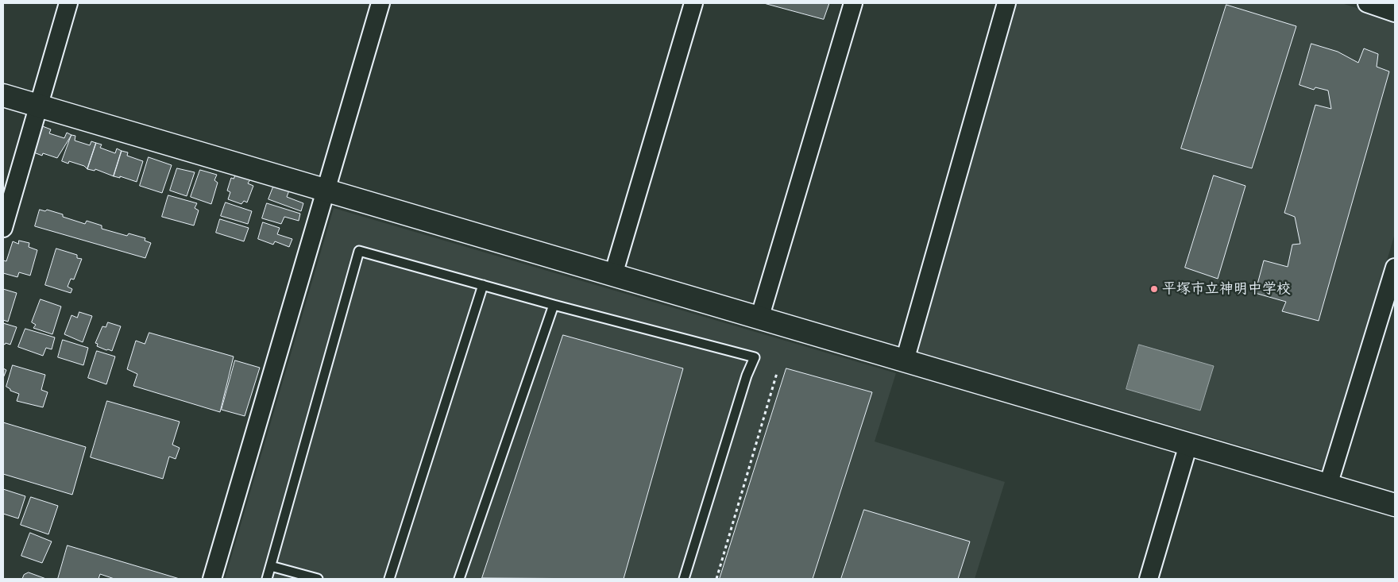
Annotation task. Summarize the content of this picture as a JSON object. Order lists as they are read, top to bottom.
{
  "places": ["平塚市立神明中学校"]
}
